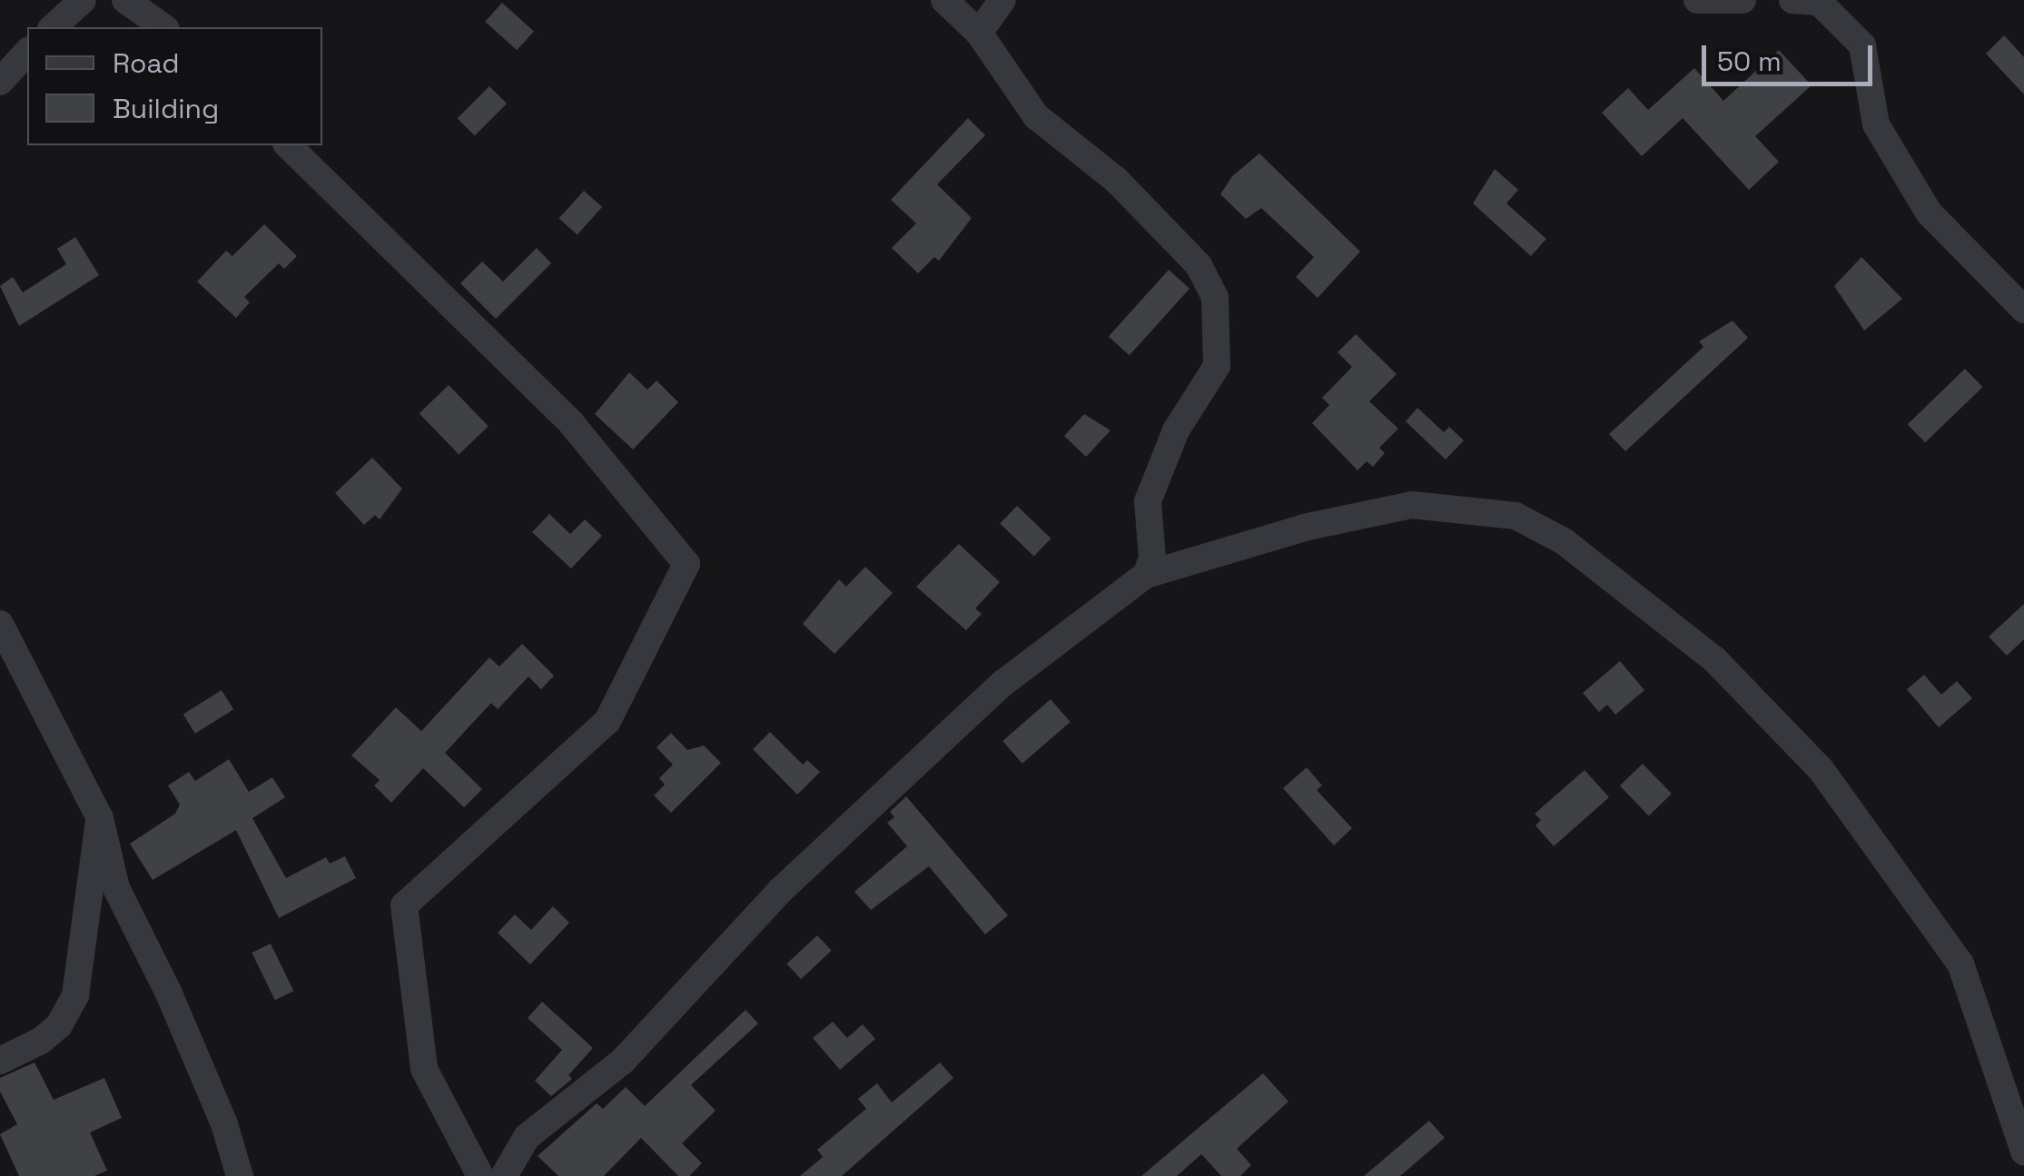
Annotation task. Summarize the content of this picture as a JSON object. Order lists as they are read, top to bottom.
{
  "legend": ["Road", "Building"],
  "scale_bar": "50 m"
}
